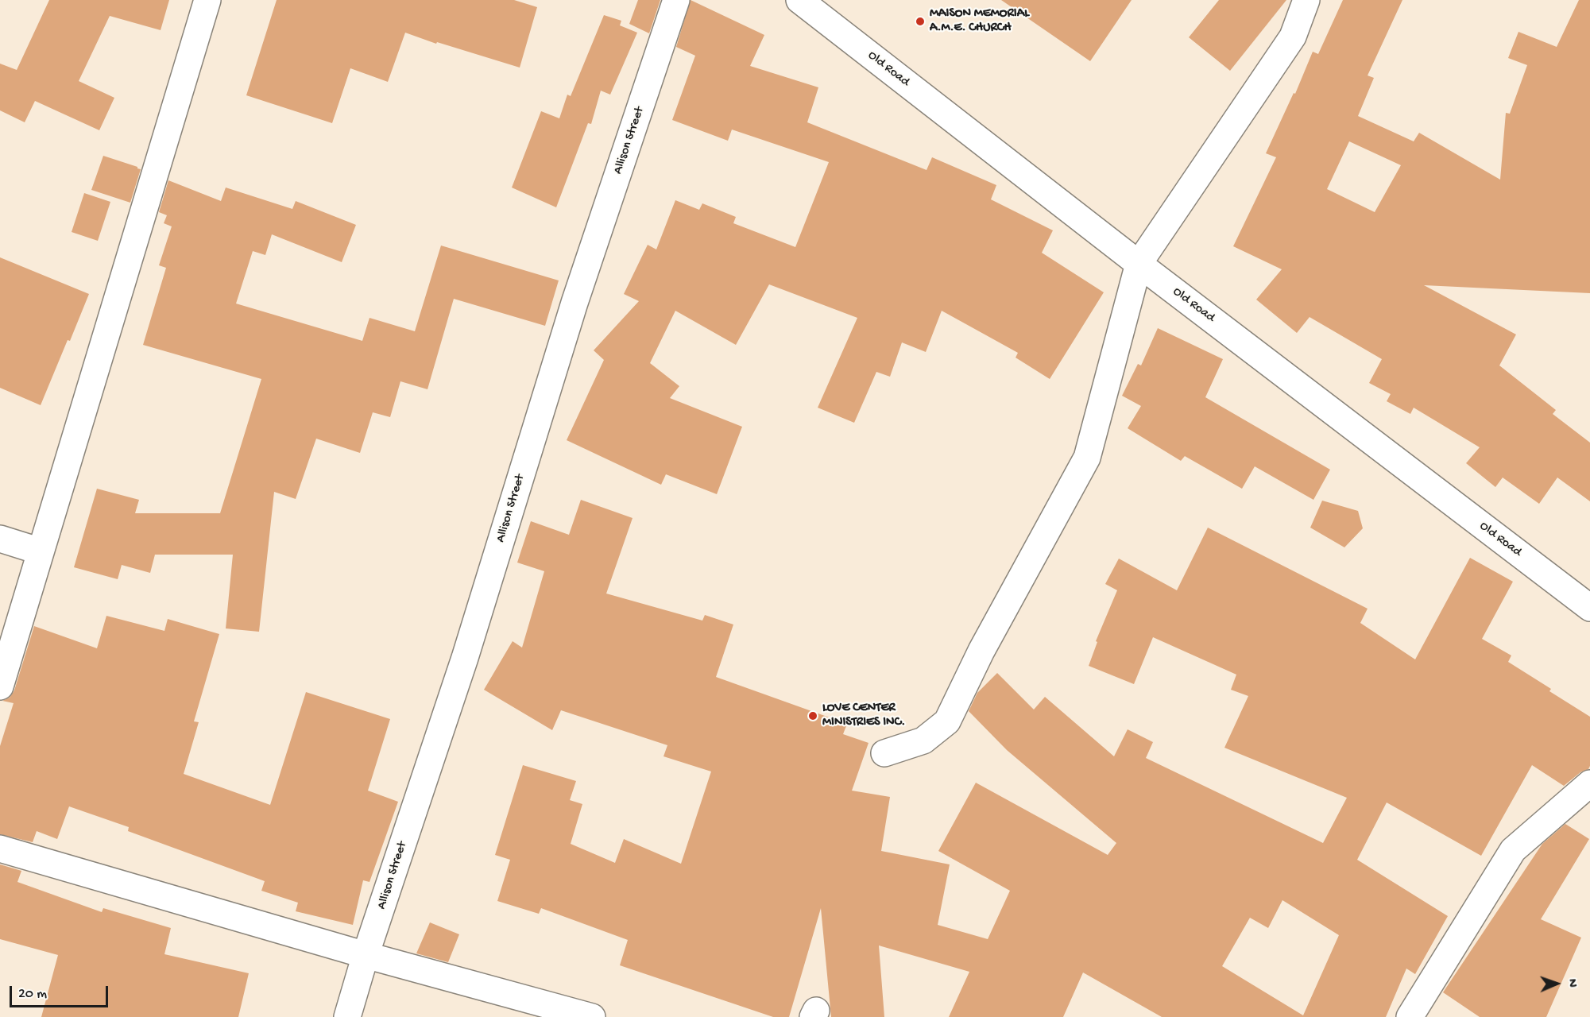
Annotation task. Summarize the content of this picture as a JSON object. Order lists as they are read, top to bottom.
{
  "streets": {
    "street": ["Old Road", "Allison Street"]
  },
  "places": ["MAISON MEMORIAL A.M.E. CHURCH", "LOVE CENTER MINISTRIES INC."],
  "scale_bar": "20 m",
  "north": "right"
}
